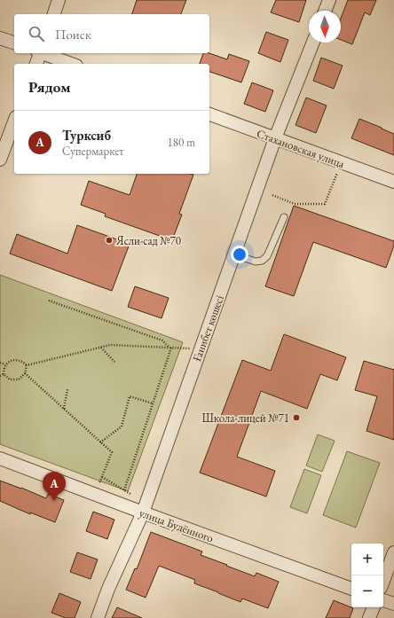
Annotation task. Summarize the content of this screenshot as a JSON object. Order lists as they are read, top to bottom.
{
  "streets": {
    "street": ["Стахановская улица", "Ғанибет көшесі", "улица Будённого"]
  },
  "crossings": [
    ["Стахановская улица", "Ғанибет көшесі"],
    ["Ғанибет көшесі", "улица Будённого"]
  ],
  "places": ["Ясли-сад №70", "Школа-лицей №71"],
  "north": "bottom",
  "page": {
    "search": "Поиск",
    "heading": "Рядом",
    "list": [
      {
        "mark": "A",
        "name": "Турксиб",
        "note": "Супермаркет",
        "value": "180 m"
      }
    ],
    "pins": "A",
    "map_buttons": ["+", "−"]
  }
}
